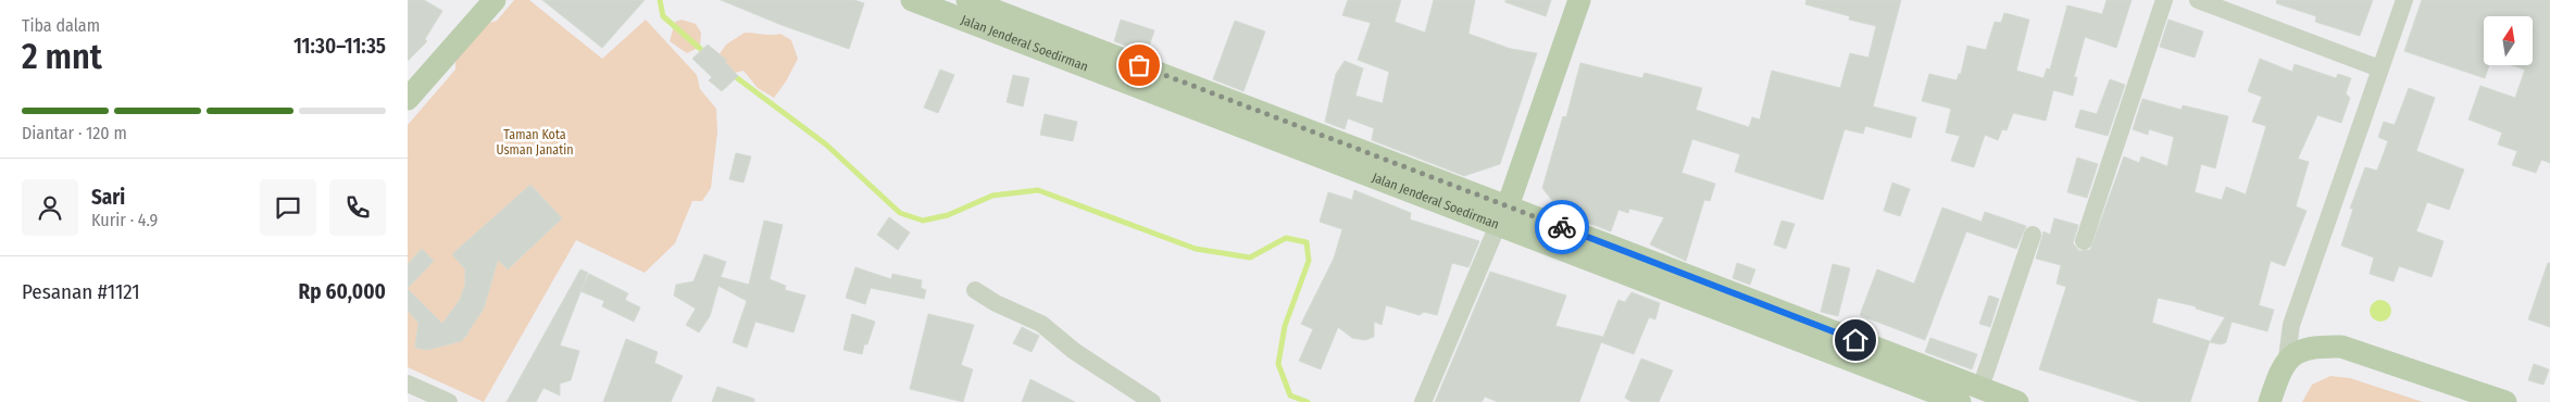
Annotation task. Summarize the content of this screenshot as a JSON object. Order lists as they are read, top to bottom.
{
  "streets": {
    "main road": ["Jalan Jenderal Soedirman"]
  },
  "parks": ["Taman Kota Usman Janatin"],
  "north": "top",
  "page": {
    "heading": ["2 mnt", "Tiba dalam", "11:30–11:35"],
    "panel": [
      "Sari",
      "Kurir · 4.9",
      "Pesanan #1121",
      "Rp 60,000"
    ],
    "bar": "Diantar · 120 m"
  }
}
